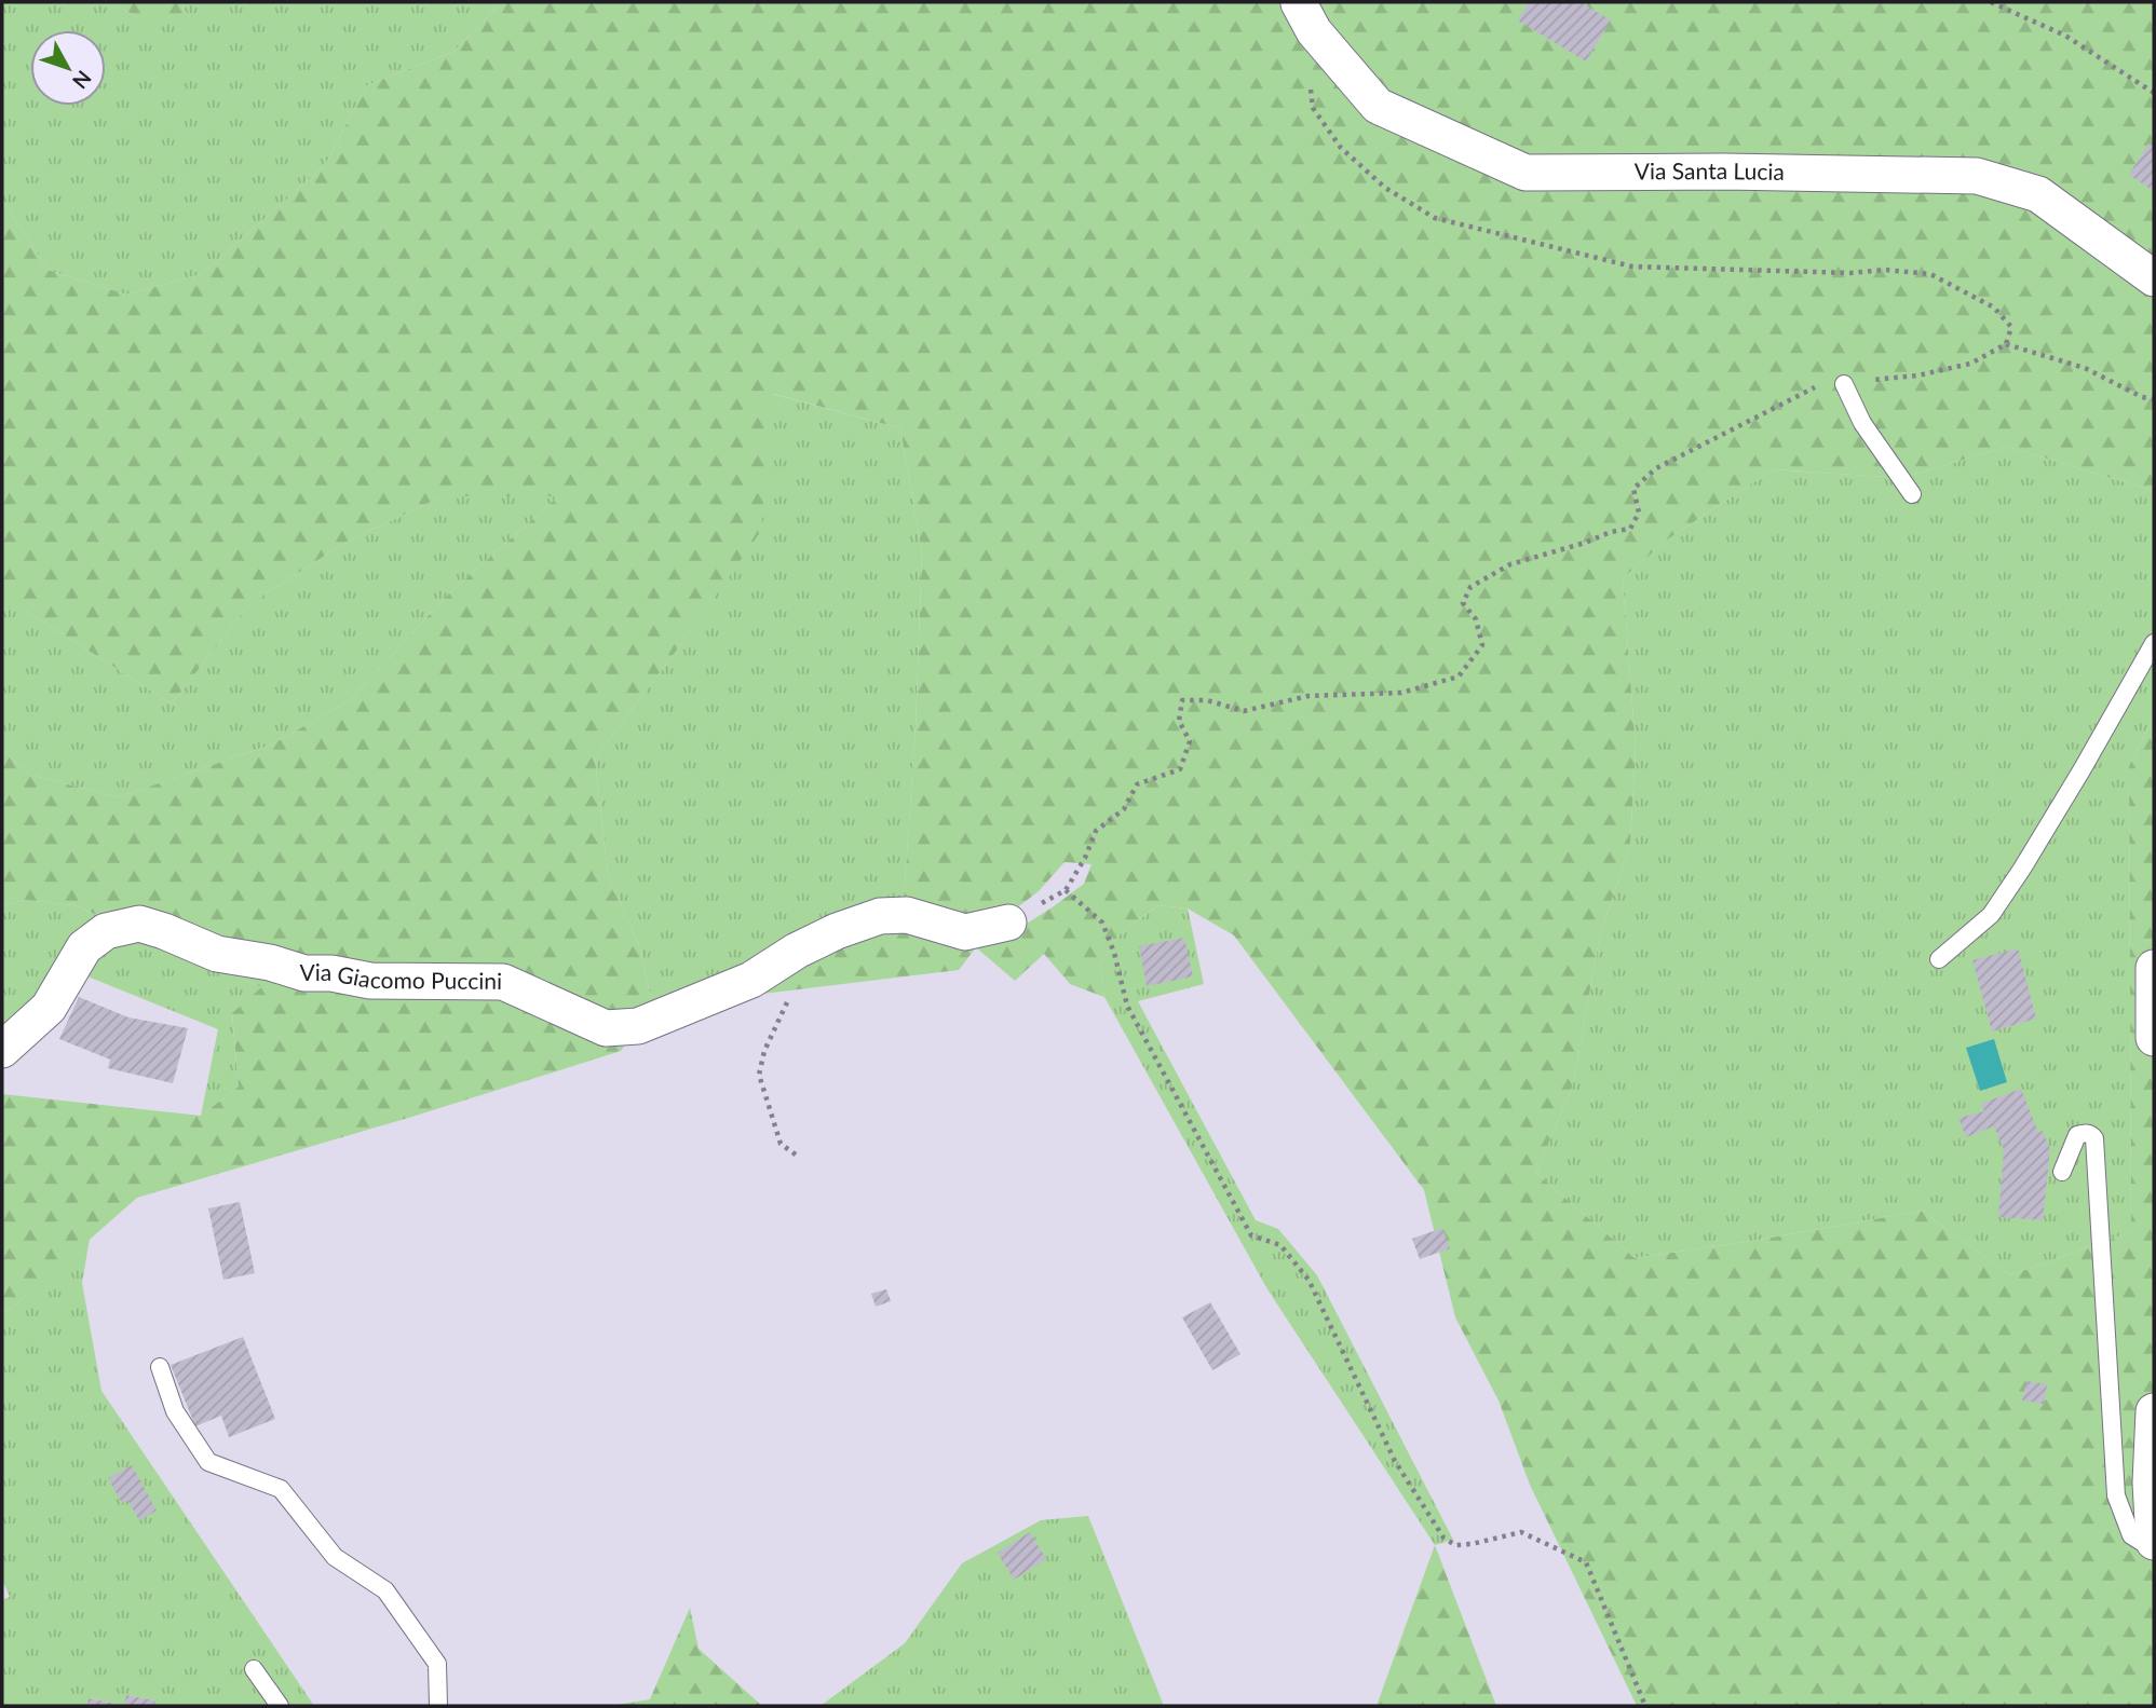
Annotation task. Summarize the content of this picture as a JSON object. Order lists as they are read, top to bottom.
{
  "streets": {
    "street": ["Via Santa Lucia", "Via Giacomo Puccini"]
  },
  "north": "bottom right"
}
